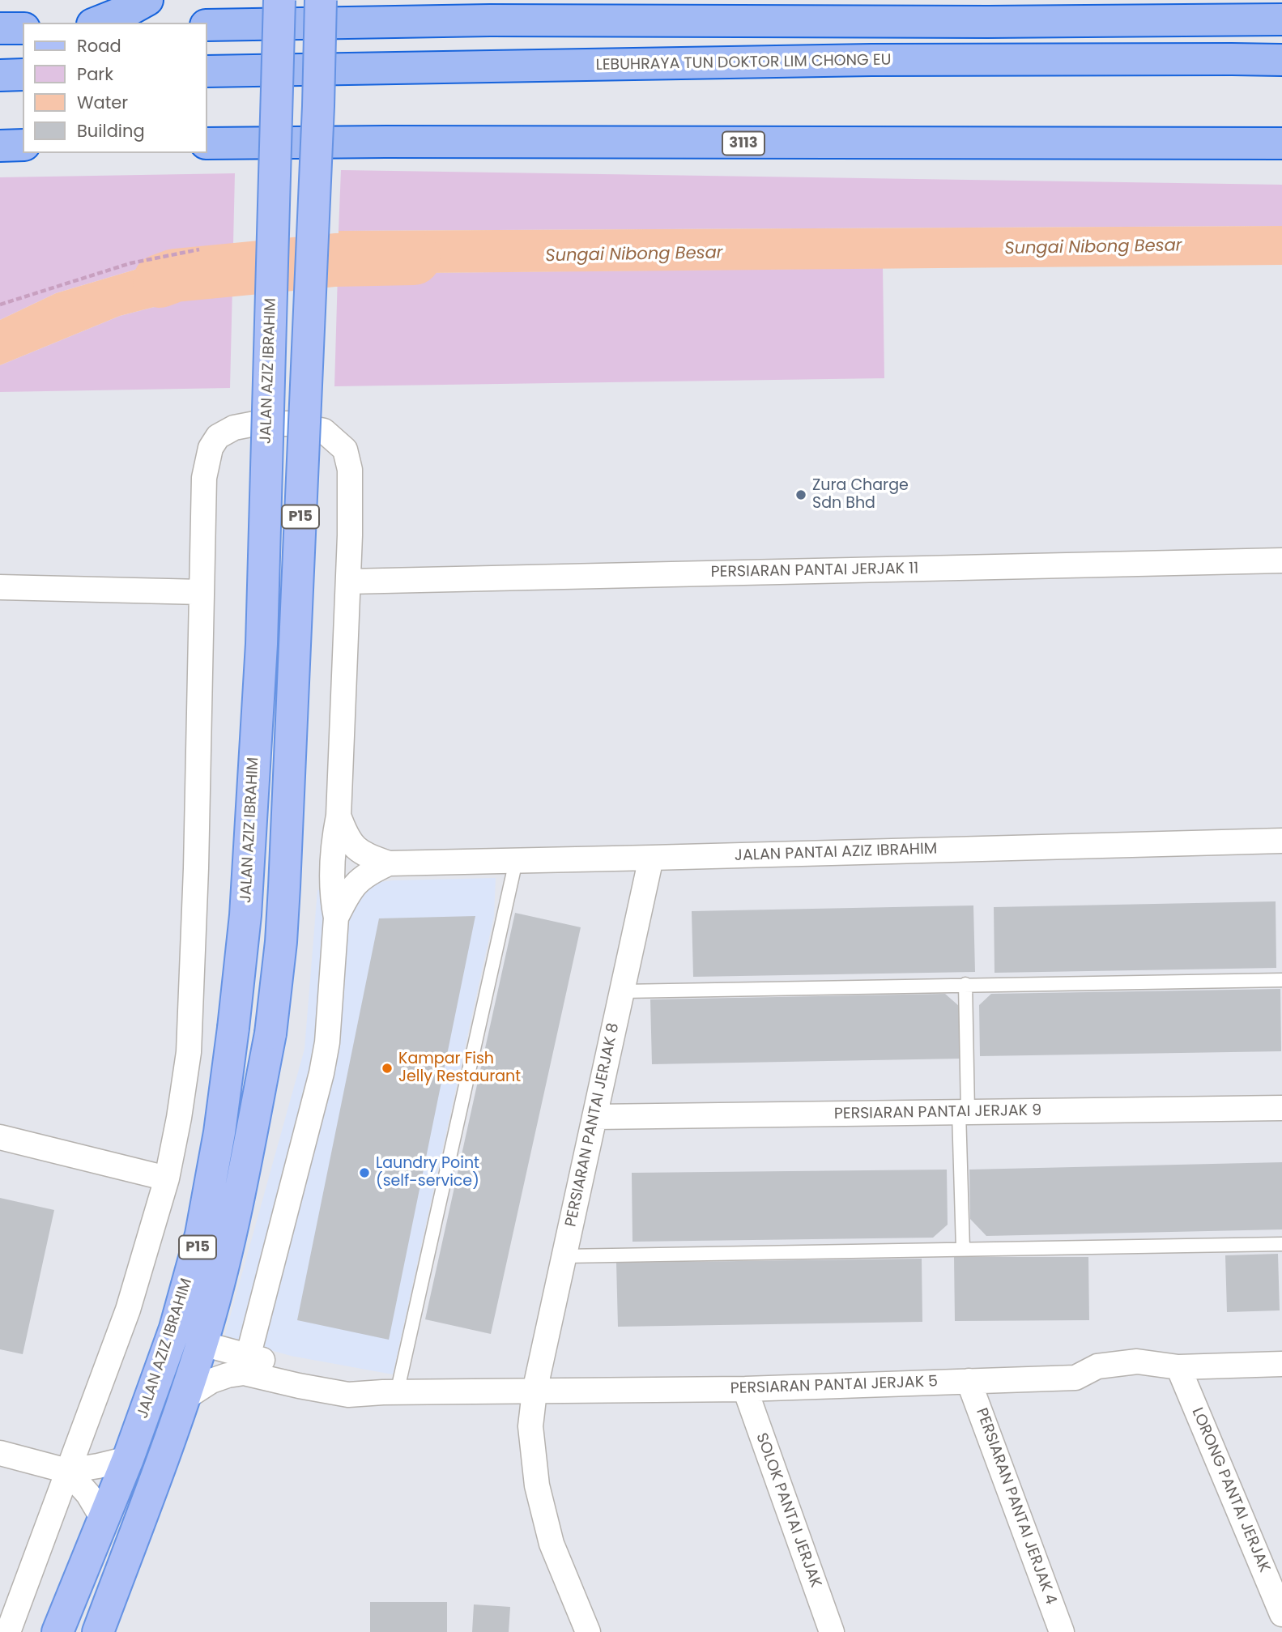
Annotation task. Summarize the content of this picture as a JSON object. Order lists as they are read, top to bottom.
{
  "streets": {
    "highway": ["LEBUHRAYA TUN DOKTOR LIM CHONG EU", "3113"],
    "main road": ["JALAN AZIZ IBRAHIM", "P15"],
    "street": [
      "PERSIARAN PANTAI JERJAK 11",
      "JALAN PANTAI AZIZ IBRAHIM",
      "PERSIARAN PANTAI JERJAK 9",
      "PERSIARAN PANTAI JERJAK 8",
      "PERSIARAN PANTAI JERJAK 5",
      "LORONG PANTAI JERJAK",
      "PERSIARAN PANTAI JERJAK 4",
      "SOLOK PANTAI JERJAK"
    ]
  },
  "crossings": [
    ["JALAN AZIZ IBRAHIM", "PERSIARAN PANTAI JERJAK 5"],
    ["JALAN PANTAI AZIZ IBRAHIM", "PERSIARAN PANTAI JERJAK 8"],
    ["PERSIARAN PANTAI JERJAK 9", "PERSIARAN PANTAI JERJAK 8"],
    ["PERSIARAN PANTAI JERJAK 8", "PERSIARAN PANTAI JERJAK 5"],
    ["PERSIARAN PANTAI JERJAK 5", "LORONG PANTAI JERJAK"],
    ["PERSIARAN PANTAI JERJAK 5", "PERSIARAN PANTAI JERJAK 4"],
    ["PERSIARAN PANTAI JERJAK 5", "SOLOK PANTAI JERJAK"]
  ],
  "water": ["Sungai Nibong Besar"],
  "places": ["Zura Charge Sdn Bhd", "Kampar Fish Jelly Restaurant", "Laundry Point (self-service)"],
  "legend": [
    "Road",
    "Park",
    "Water",
    "Building"
  ]
}
